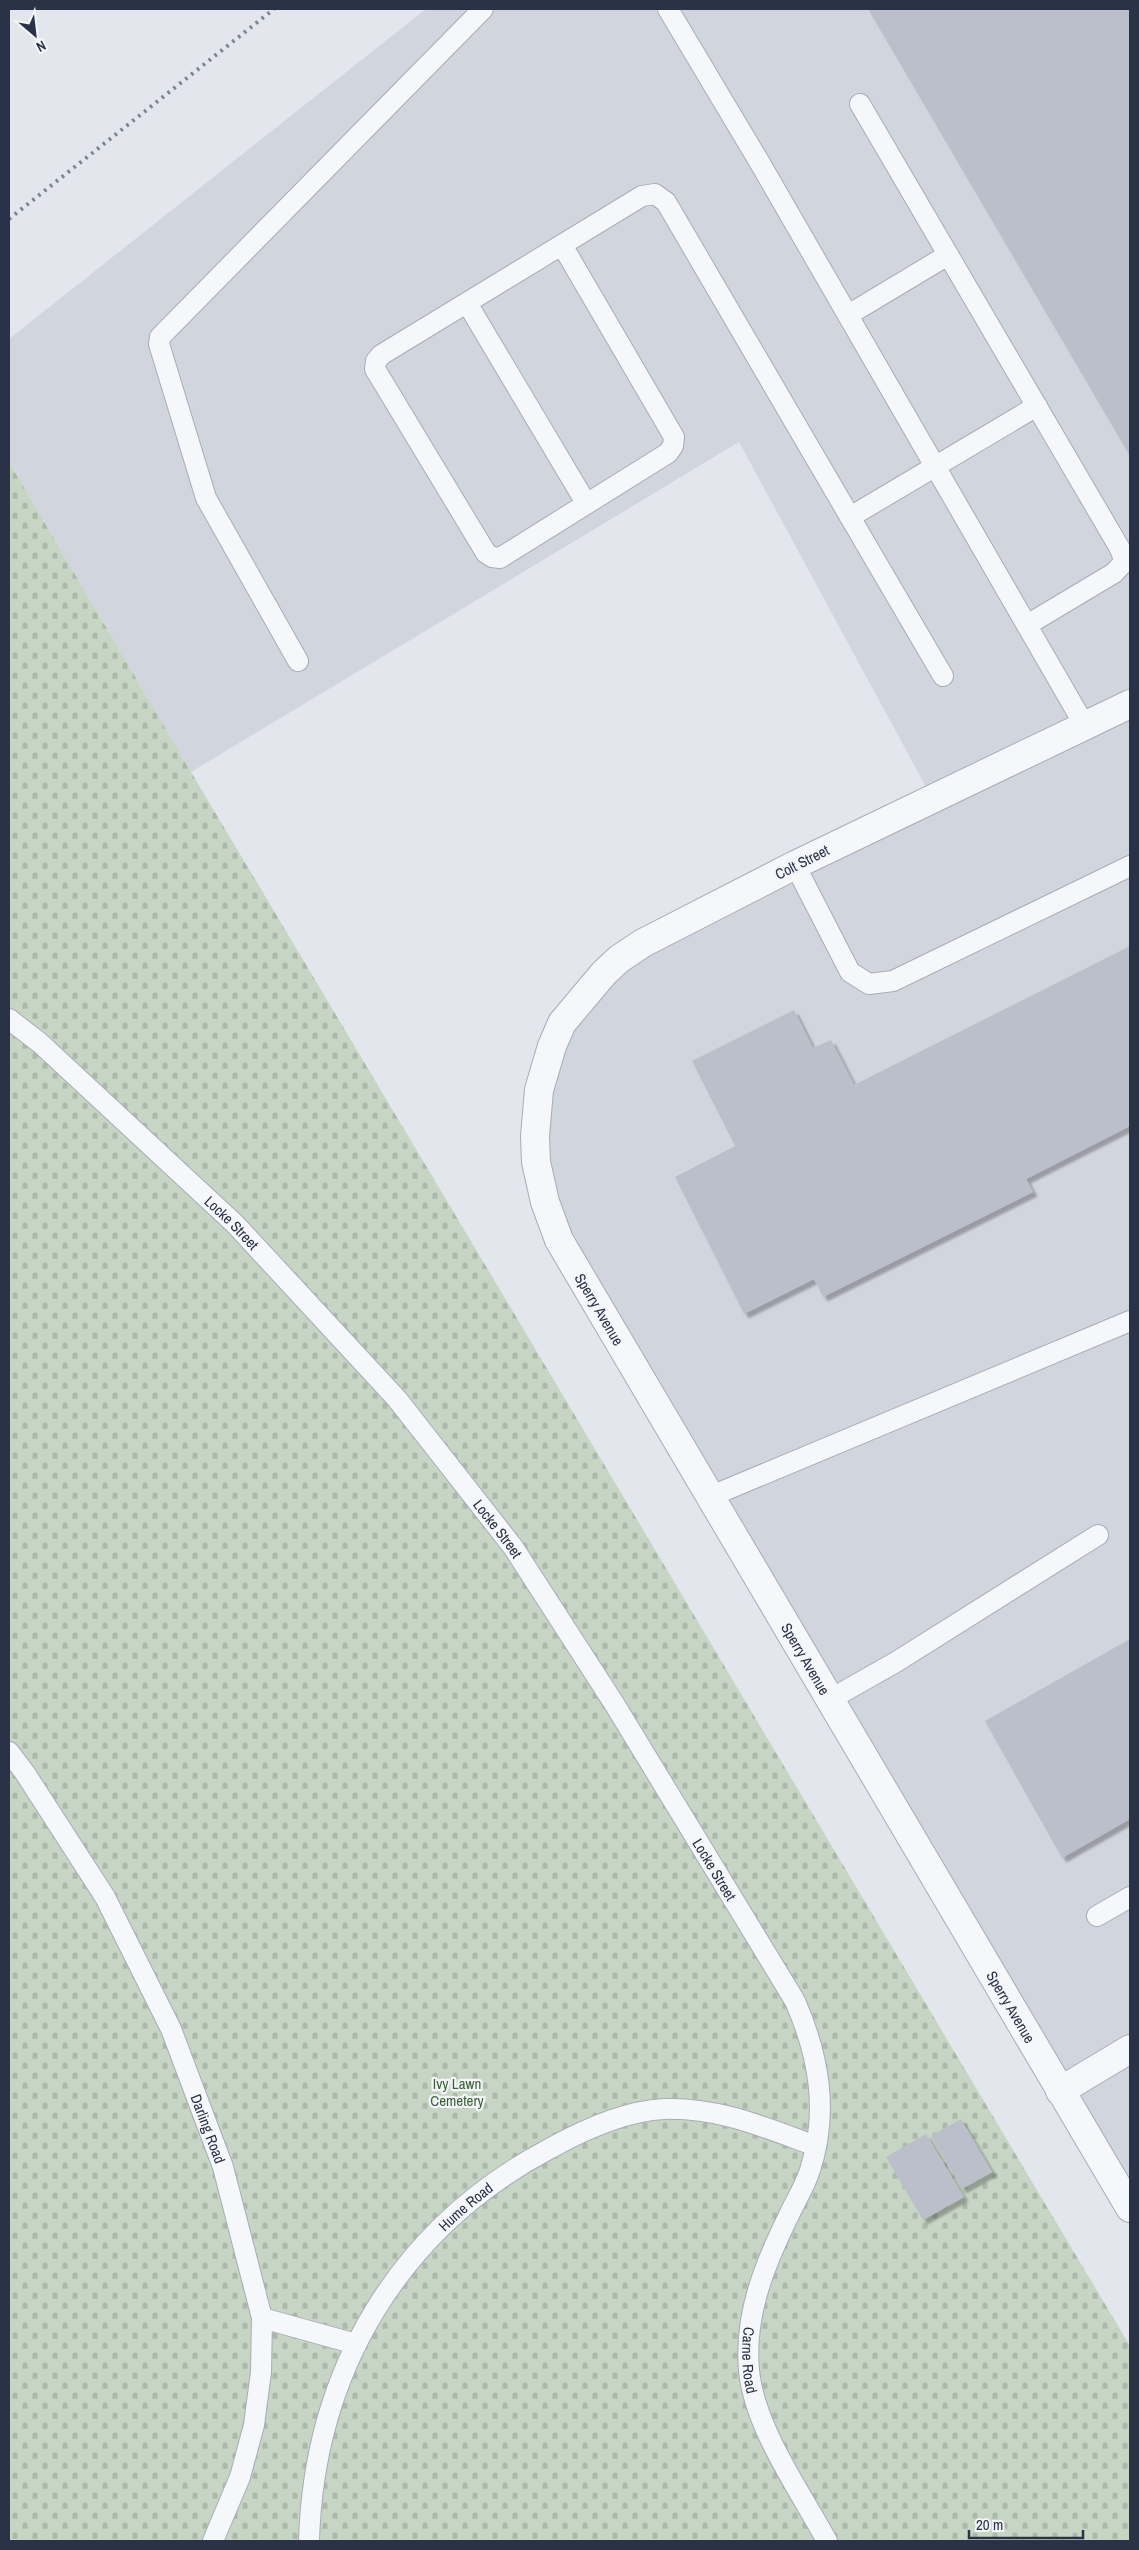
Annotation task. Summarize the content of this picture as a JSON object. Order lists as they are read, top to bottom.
{
  "streets": {
    "street": ["Colt Street", "Sperry Avenue"],
    "lane": [
      "Locke Street",
      "Darling Road",
      "Hume Road",
      "Carne Road"
    ]
  },
  "crossings": [
    ["Colt Street", "Sperry Avenue"],
    ["Locke Street", "Hume Road"],
    ["Locke Street", "Carne Road"],
    ["Hume Road", "Carne Road"]
  ],
  "parks": ["Ivy Lawn Cemetery"],
  "scale_bar": "20 m",
  "north": "bottom right"
}
